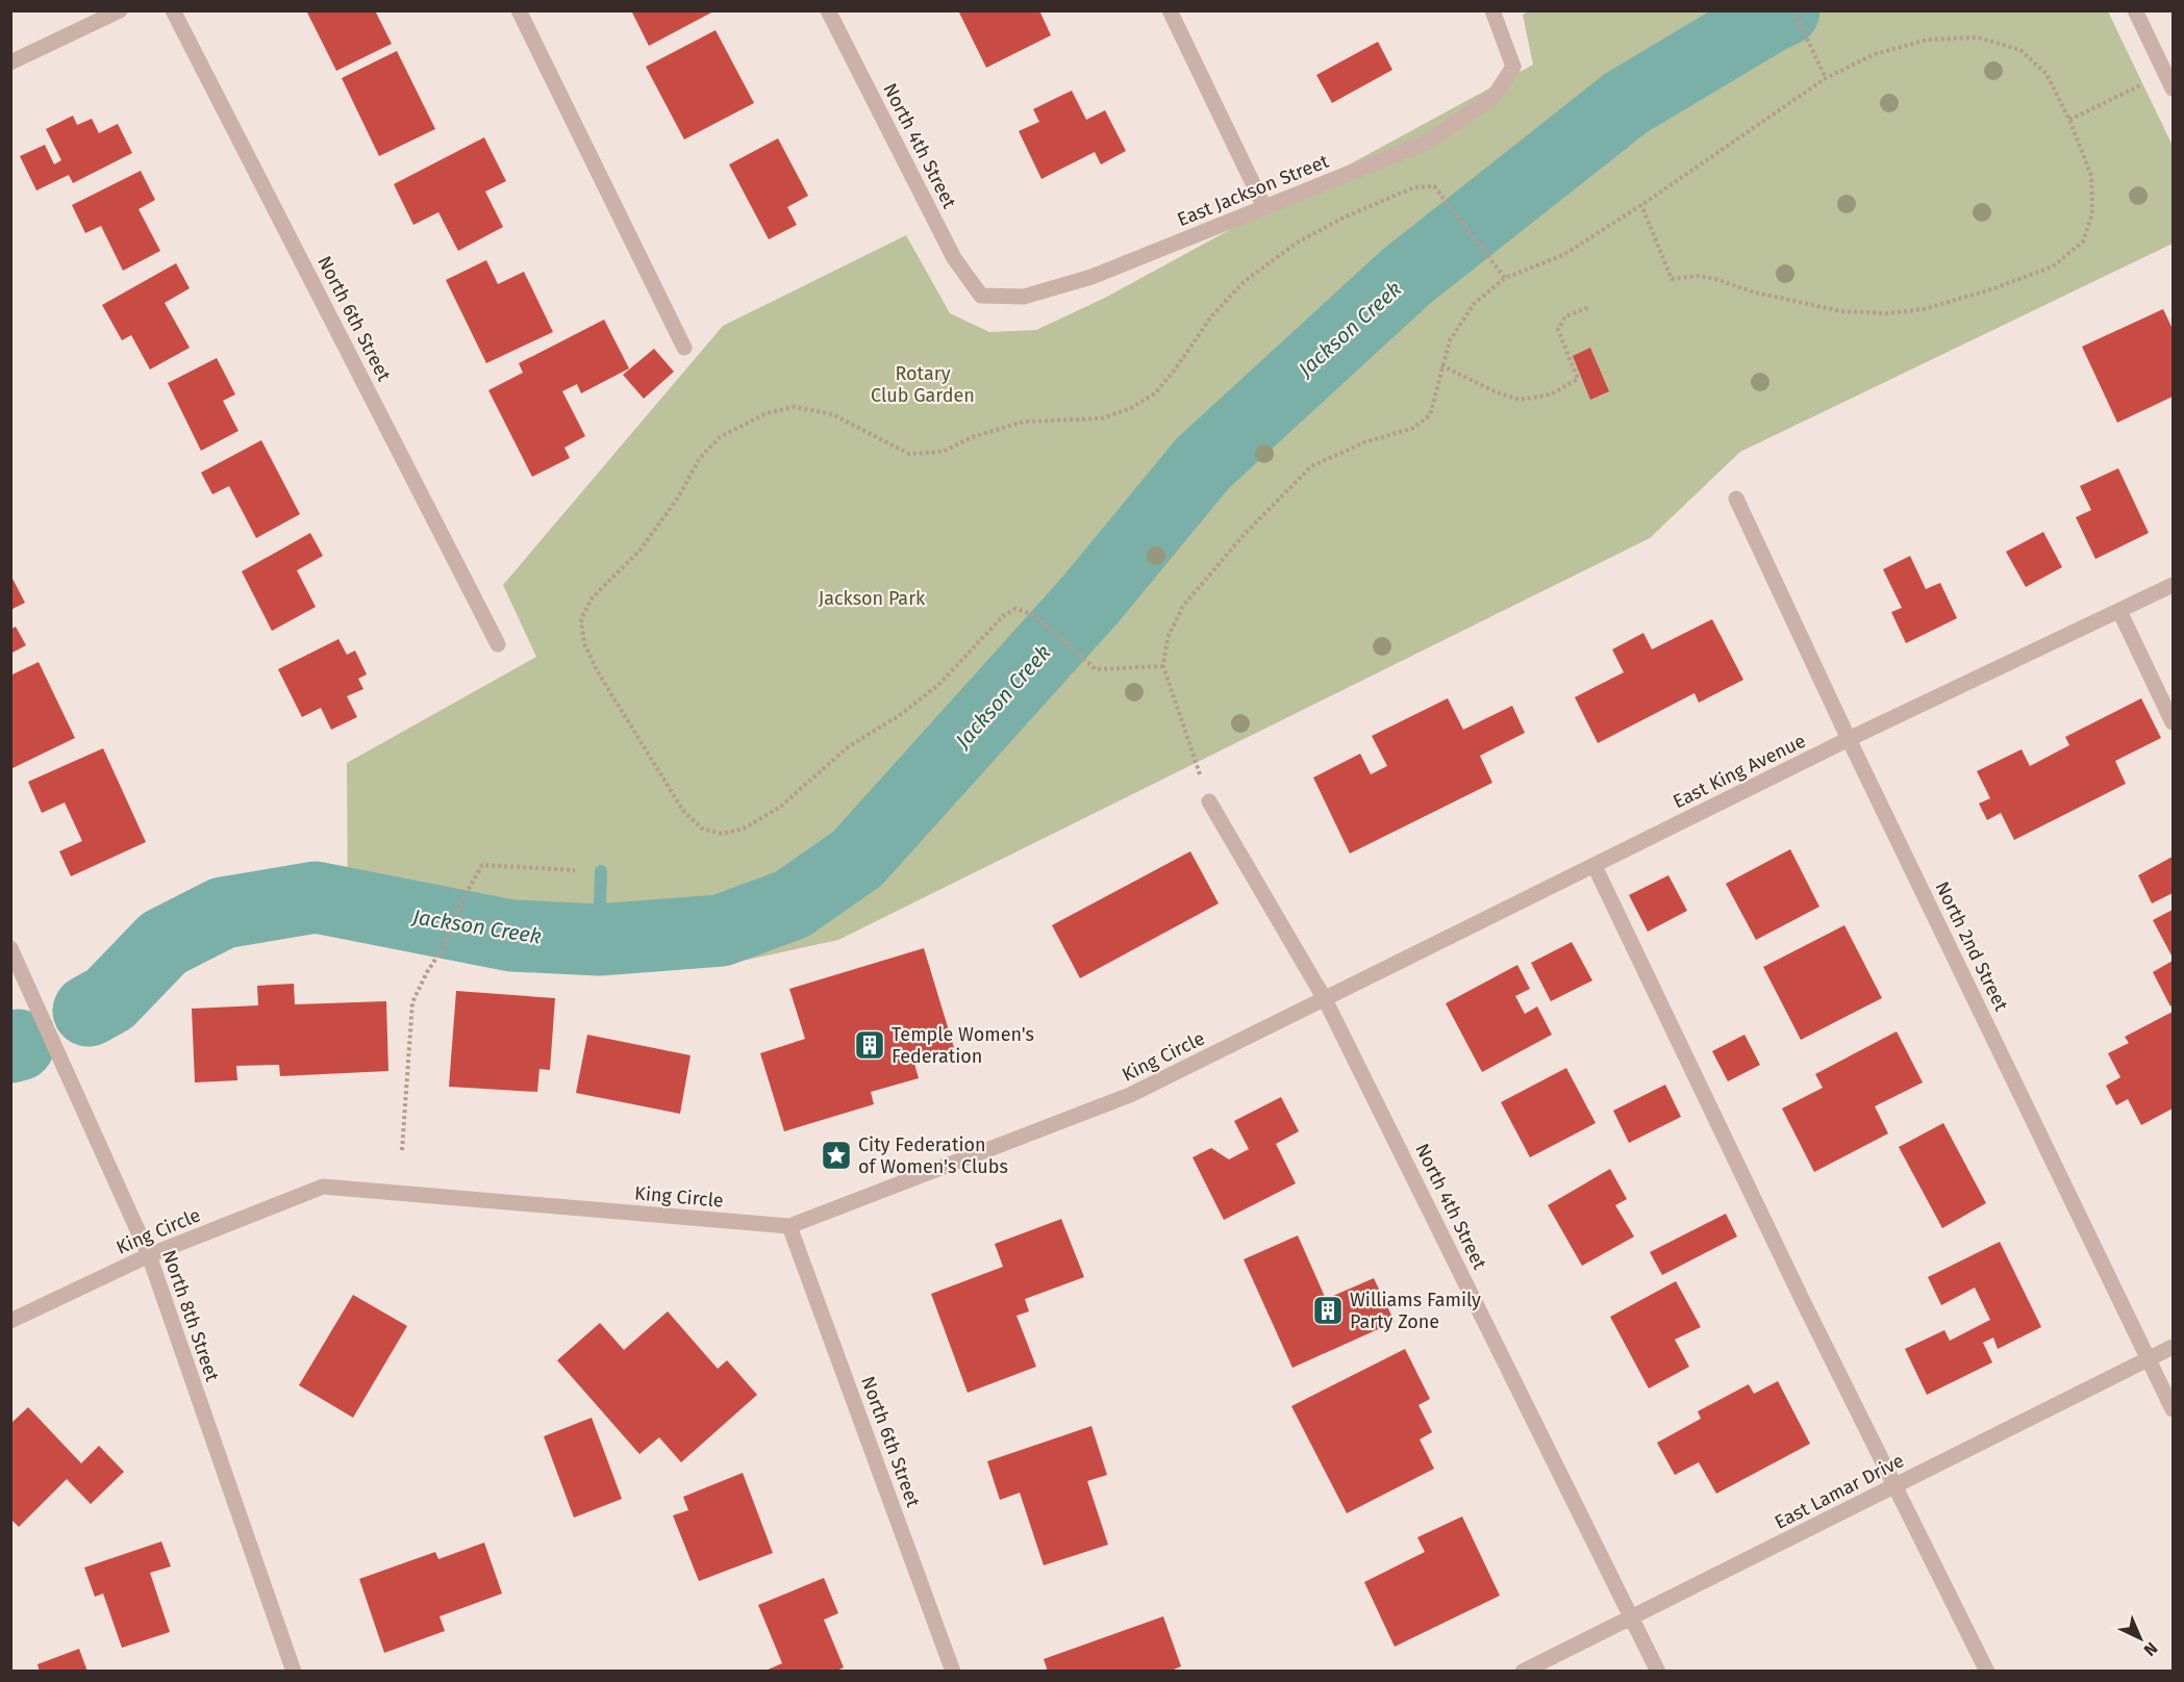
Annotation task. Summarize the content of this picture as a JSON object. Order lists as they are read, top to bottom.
{
  "streets": {
    "street": [
      "North 4th Street",
      "East Jackson Street",
      "North 6th Street",
      "East King Avenue",
      "North 2nd Street",
      "King Circle",
      "North 8th Street",
      "East Lamar Drive"
    ]
  },
  "crossings": [
    ["North 4th Street", "East Jackson Street"],
    ["North 4th Street", "East King Avenue"],
    ["North 4th Street", "King Circle"],
    ["North 4th Street", "East Lamar Drive"],
    ["North 6th Street", "King Circle"],
    ["East King Avenue", "North 2nd Street"],
    ["East King Avenue", "King Circle"],
    ["North 2nd Street", "East Lamar Drive"],
    ["King Circle", "North 8th Street"]
  ],
  "water": ["Jackson Creek"],
  "parks": ["Rotary Club Garden", "Jackson Park"],
  "places": {
    "building": ["Temple Women's Federation", "Williams Family Party Zone"],
    "place": ["City Federation of Women's Clubs"]
  },
  "north": "bottom right"
}
